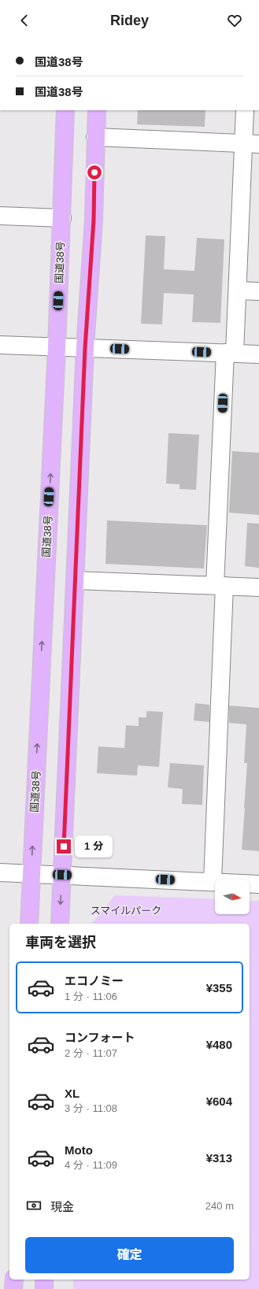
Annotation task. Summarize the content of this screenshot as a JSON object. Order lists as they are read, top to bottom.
{
  "streets": {
    "highway": ["国道38号"]
  },
  "parks": ["スマイルパーク"],
  "north": "right",
  "page": {
    "header": "Ridey",
    "banner": ["国道38号", "国道38号"],
    "bubble": "1 分",
    "heading": "車両を選択",
    "list": [
      {
        "name": "エコノミー",
        "note": "1 分 · 11:06",
        "value": "¥355"
      },
      {
        "name": "コンフォート",
        "note": "2 分 · 11:07",
        "value": "¥480"
      },
      {
        "name": "XL",
        "note": "3 分 · 11:08",
        "value": "¥604"
      },
      {
        "name": "Moto",
        "note": "4 分 · 11:09",
        "value": "¥313"
      }
    ],
    "pay": ["現金", "240 m"],
    "buttons": "確定"
  }
}
